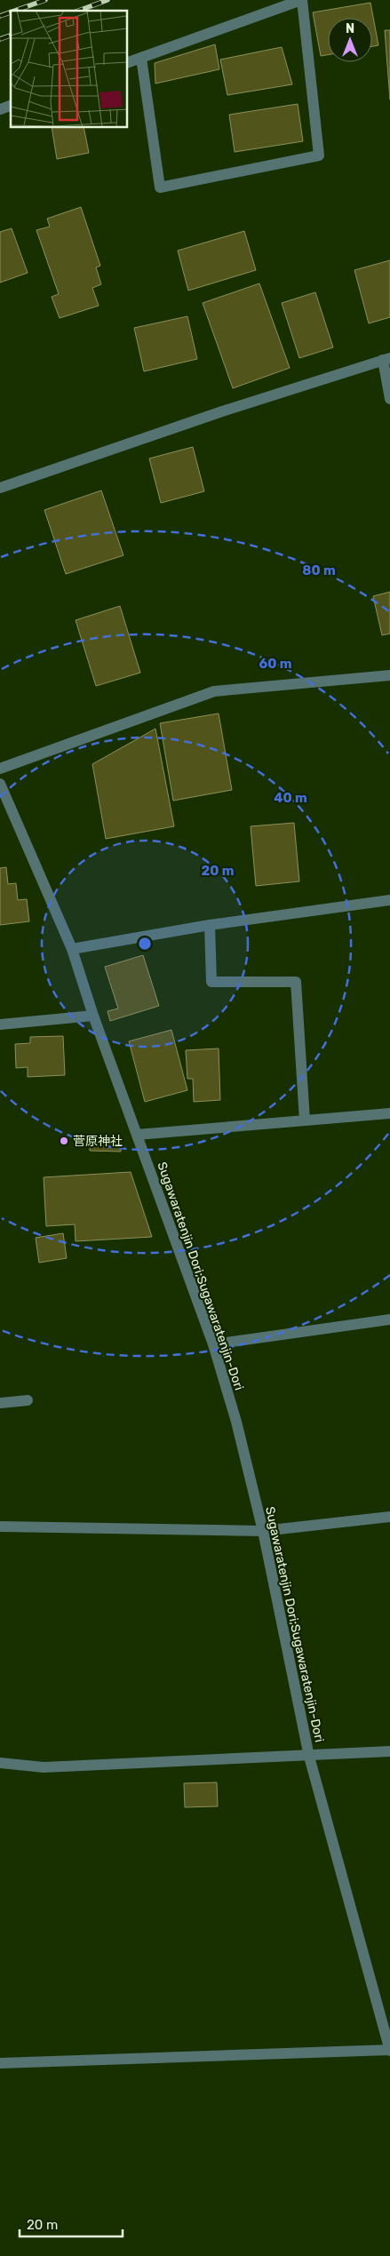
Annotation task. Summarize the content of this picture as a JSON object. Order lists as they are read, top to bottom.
{
  "streets": {
    "street": ["Sugawaratenjin Dori;Sugawaratenjin-Dori"]
  },
  "places": ["菅原神社"],
  "scale_bar": "20 m",
  "north": "top",
  "rings": [
    "80 m",
    "60 m",
    "40 m",
    "20 m"
  ]
}
